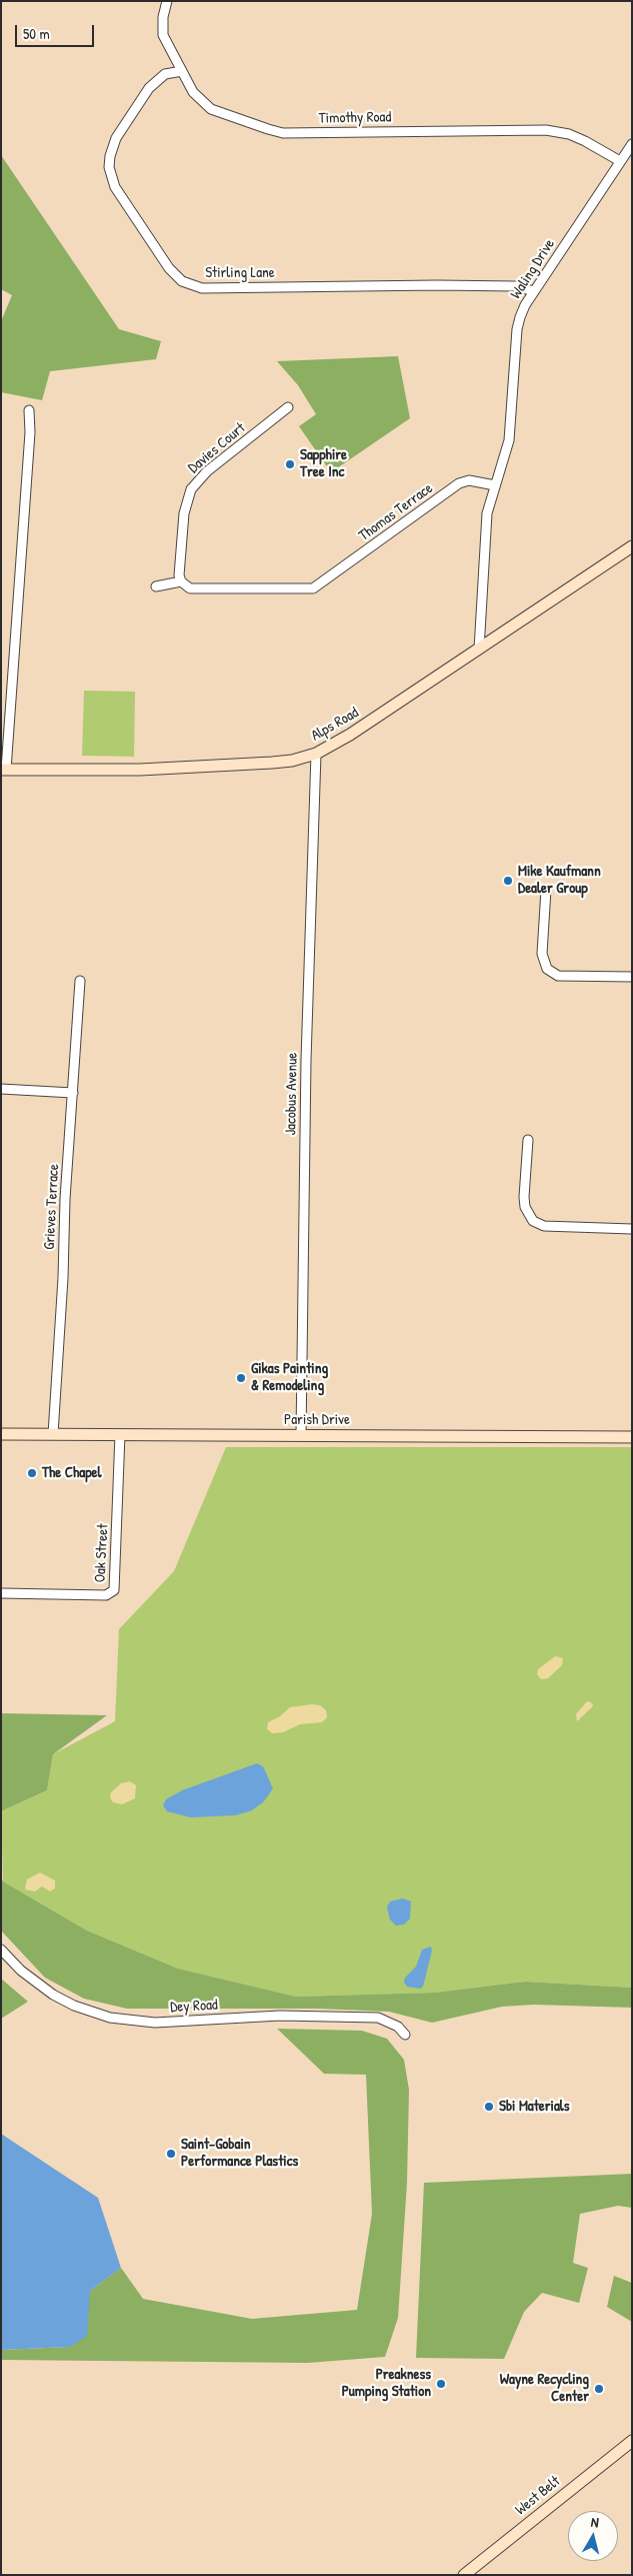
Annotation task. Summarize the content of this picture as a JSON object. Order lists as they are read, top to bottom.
{
  "streets": {
    "main road": ["Alps Road", "Parish Drive", "West Belt"],
    "street": [
      "Timothy Road",
      "Waling Drive",
      "Stirling Lane",
      "Davies Court",
      "Thomas Terrace",
      "Jacobus Avenue",
      "Grieves Terrace",
      "Oak Street",
      "Dey Road"
    ]
  },
  "crossings": [
    ["Timothy Road", "Waling Drive"],
    ["Timothy Road", "Stirling Lane"],
    ["Waling Drive", "Stirling Lane"],
    ["Waling Drive", "Thomas Terrace"],
    ["Davies Court", "Thomas Terrace"],
    ["Alps Road", "Jacobus Avenue"],
    ["Jacobus Avenue", "Parish Drive"],
    ["Grieves Terrace", "Parish Drive"],
    ["Parish Drive", "Oak Street"]
  ],
  "places": [
    "Sapphire Tree Inc",
    "Mike Kaufmann Dealer Group",
    "Gikas Painting & Remodeling",
    "The Chapel",
    "Sbi Materials",
    "Saint-Gobain Performance Plastics",
    "Preakness Pumping Station",
    "Wayne Recycling Center"
  ],
  "scale_bar": "50 m",
  "north": "top"
}
